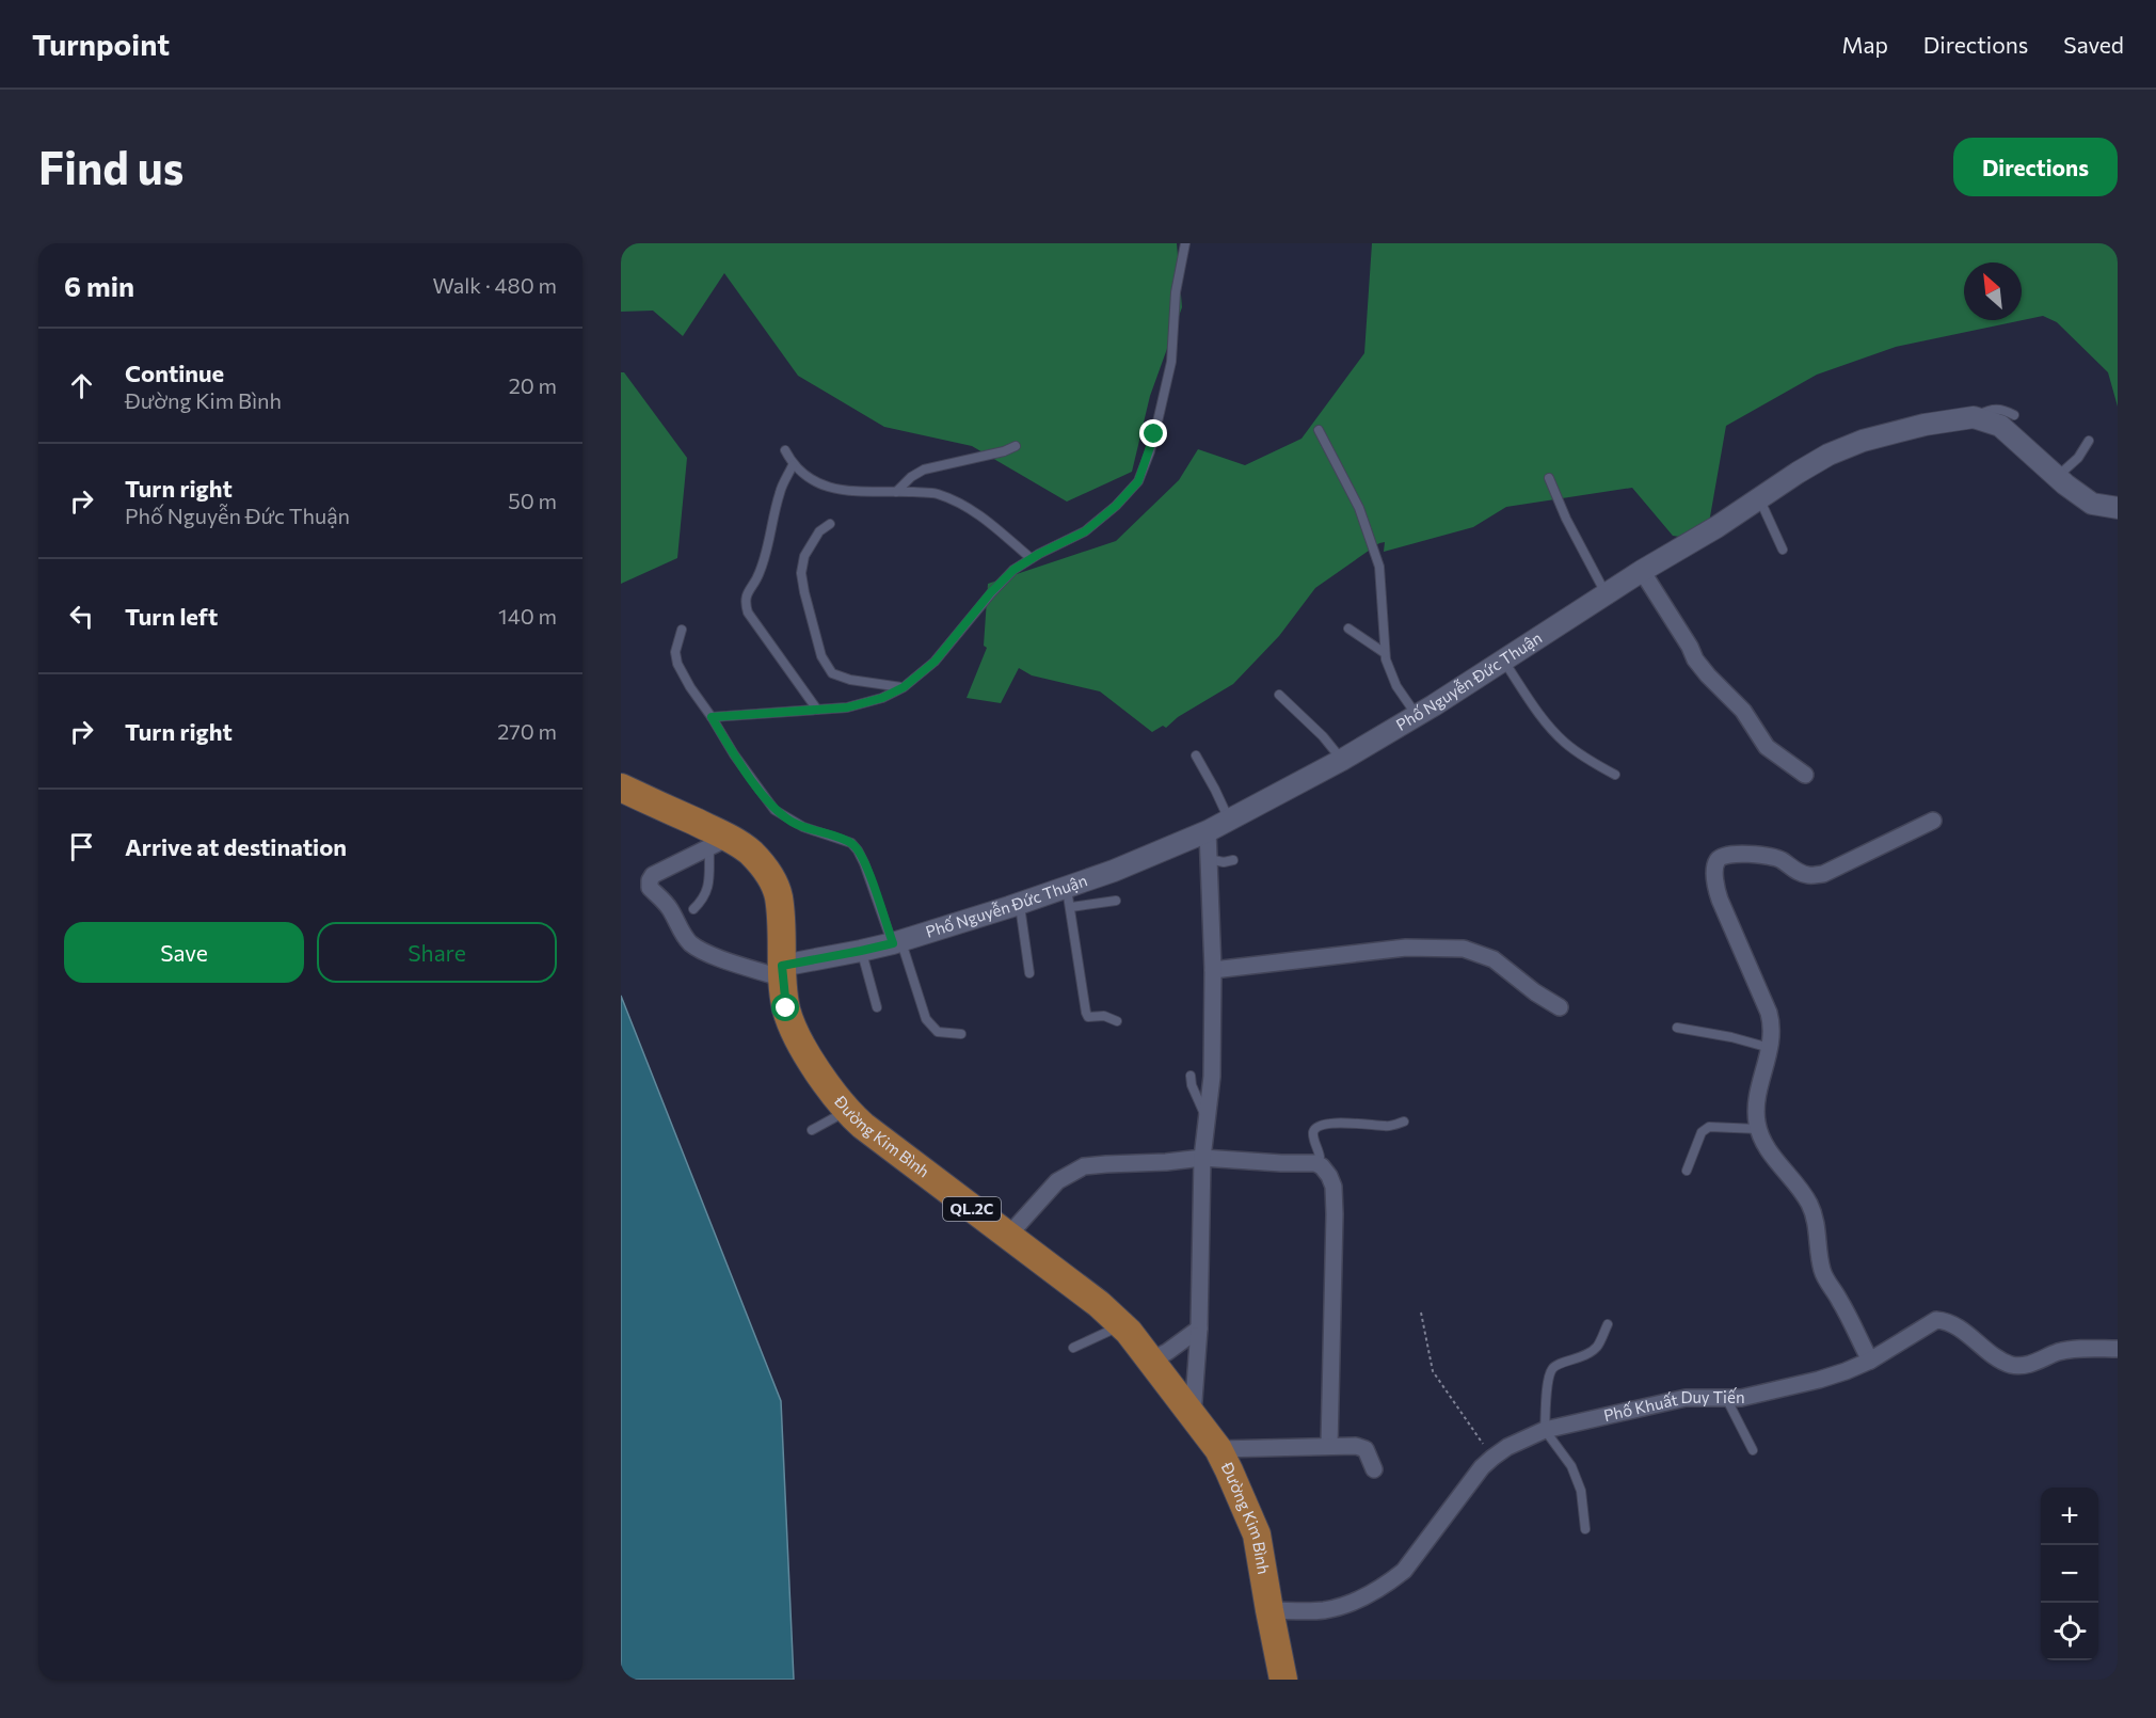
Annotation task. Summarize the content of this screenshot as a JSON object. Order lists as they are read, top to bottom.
{
  "streets": {
    "main road": ["Đường Kim Bình", "QL.2C"],
    "street": ["Phố Nguyễn Đức Thuận", "Phố Khuất Duy Tiến"]
  },
  "crossings": [
    ["Phố Nguyễn Đức Thuận", "Đường Kim Bình"],
    ["Đường Kim Bình", "Phố Khuất Duy Tiến"]
  ],
  "north": "top left",
  "page": {
    "header": "Turnpoint",
    "nav": ["Map", "Directions", "Saved"],
    "buttons": [
      "Directions",
      ["Save", "Share"]
    ],
    "title": "Find us",
    "heading": ["6 min", "Walk · 480 m"],
    "list": [
      ["Continue", "Đường Kim Bình", "20 m"],
      ["Turn right", "Phố Nguyễn Đức Thuận", "50 m"],
      ["Turn left", "140 m"],
      ["Turn right", "270 m"],
      "Arrive at destination"
    ],
    "map_buttons": ["+", "−"]
  }
}
